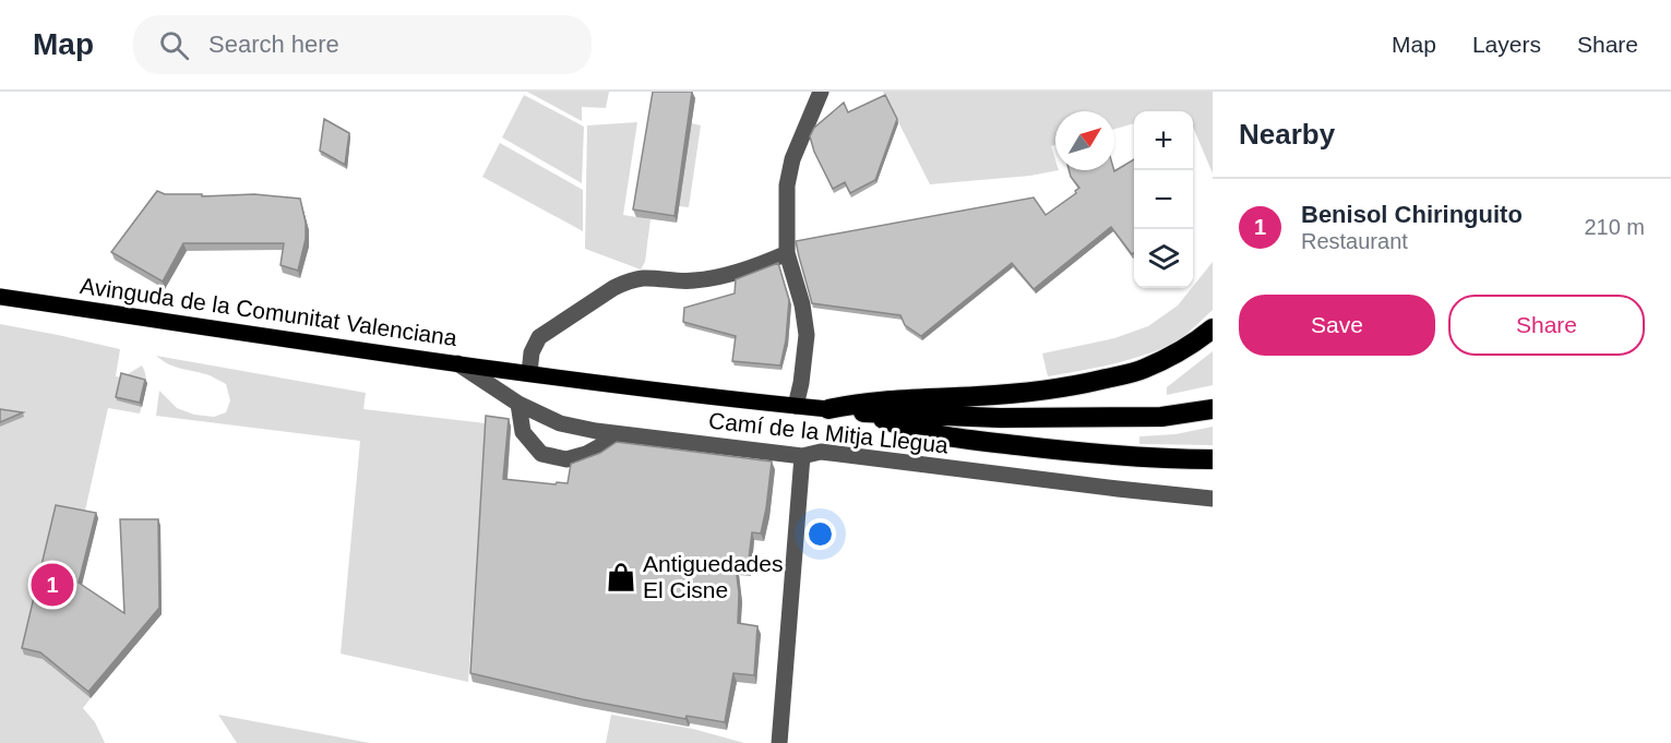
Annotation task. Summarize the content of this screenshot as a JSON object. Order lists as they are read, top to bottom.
{
  "streets": {
    "main road": ["Avinguda de la Comunitat Valenciana"],
    "street": ["Camí de la Mitja Llegua"]
  },
  "crossings": [
    ["Avinguda de la Comunitat Valenciana", "Camí de la Mitja Llegua"]
  ],
  "places": {
    "shop": ["Antiguedades El Cisne"]
  },
  "north": "top right",
  "page": {
    "header": "Map",
    "search": "Search here",
    "nav": ["Map", "Layers", "Share"],
    "heading": "Nearby",
    "map_buttons": ["+", "−"],
    "list": [
      {
        "mark": "1",
        "name": "Benisol Chiringuito",
        "note": "Restaurant",
        "value": "210 m"
      }
    ],
    "buttons": ["Save", "Share"],
    "pins": "1"
  }
}
